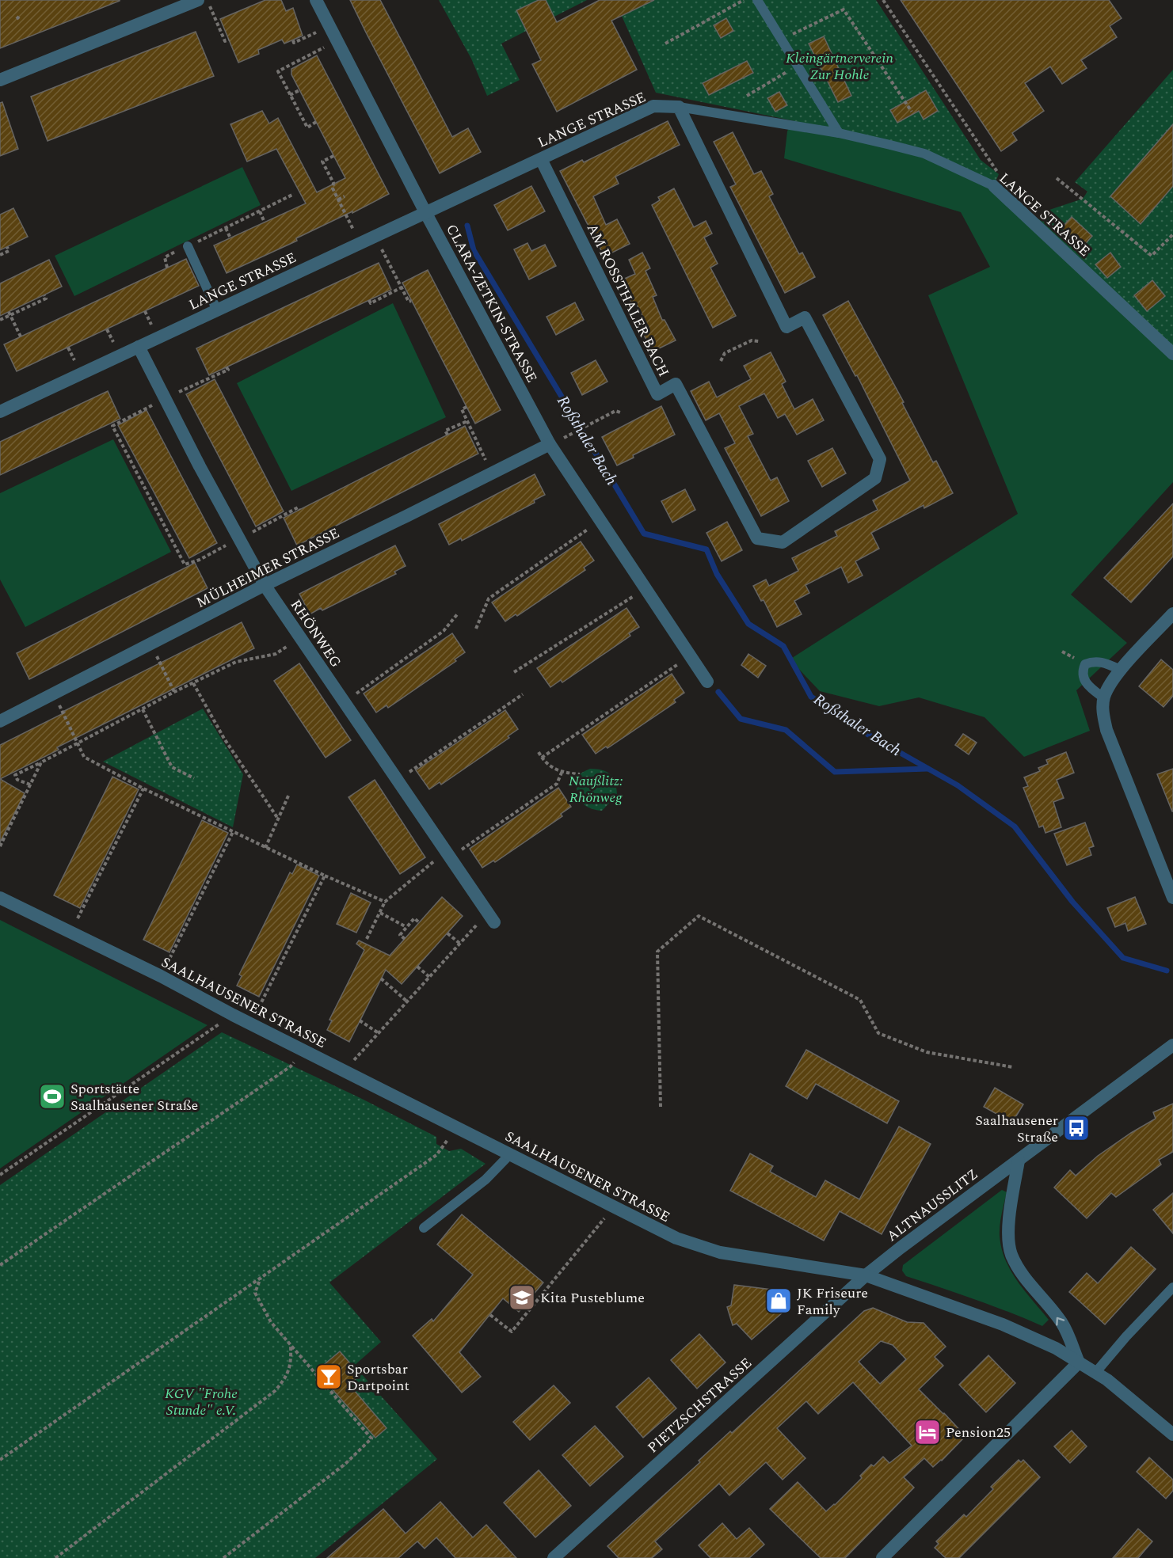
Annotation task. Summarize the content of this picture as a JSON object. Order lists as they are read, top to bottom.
{
  "streets": {
    "street": [
      "LANGE STRASSE",
      "AM ROSSTHALER BACH",
      "CLARA-ZETKIN-STRASSE",
      "MÜLHEIMER STRASSE",
      "RHÖNWEG",
      "SAALHAUSENER STRASSE",
      "ALTNAUSSLITZ",
      "PIETZSCHSTRASSE"
    ]
  },
  "crossings": [
    ["LANGE STRASSE", "AM ROSSTHALER BACH"],
    ["LANGE STRASSE", "CLARA-ZETKIN-STRASSE"],
    ["LANGE STRASSE", "RHÖNWEG"],
    ["CLARA-ZETKIN-STRASSE", "MÜLHEIMER STRASSE"],
    ["MÜLHEIMER STRASSE", "RHÖNWEG"],
    ["SAALHAUSENER STRASSE", "ALTNAUSSLITZ"],
    ["SAALHAUSENER STRASSE", "PIETZSCHSTRASSE"],
    ["ALTNAUSSLITZ", "PIETZSCHSTRASSE"]
  ],
  "water": ["Roßthaler Bach"],
  "parks": ["Kleingärtnerverein Zur Hohle", "Naußlitz: Rhönweg", "KGV \"Frohe Stunde\" e.V."],
  "places": {
    "sports": ["Sportstätte Saalhausener Straße"],
    "bus stop": ["Saalhausener Straße"],
    "school or university": ["Kita Pusteblume"],
    "shop": ["JK Friseure Family"],
    "bar": ["Sportsbar Dartpoint"],
    "hotel": ["Pension25"]
  }
}
